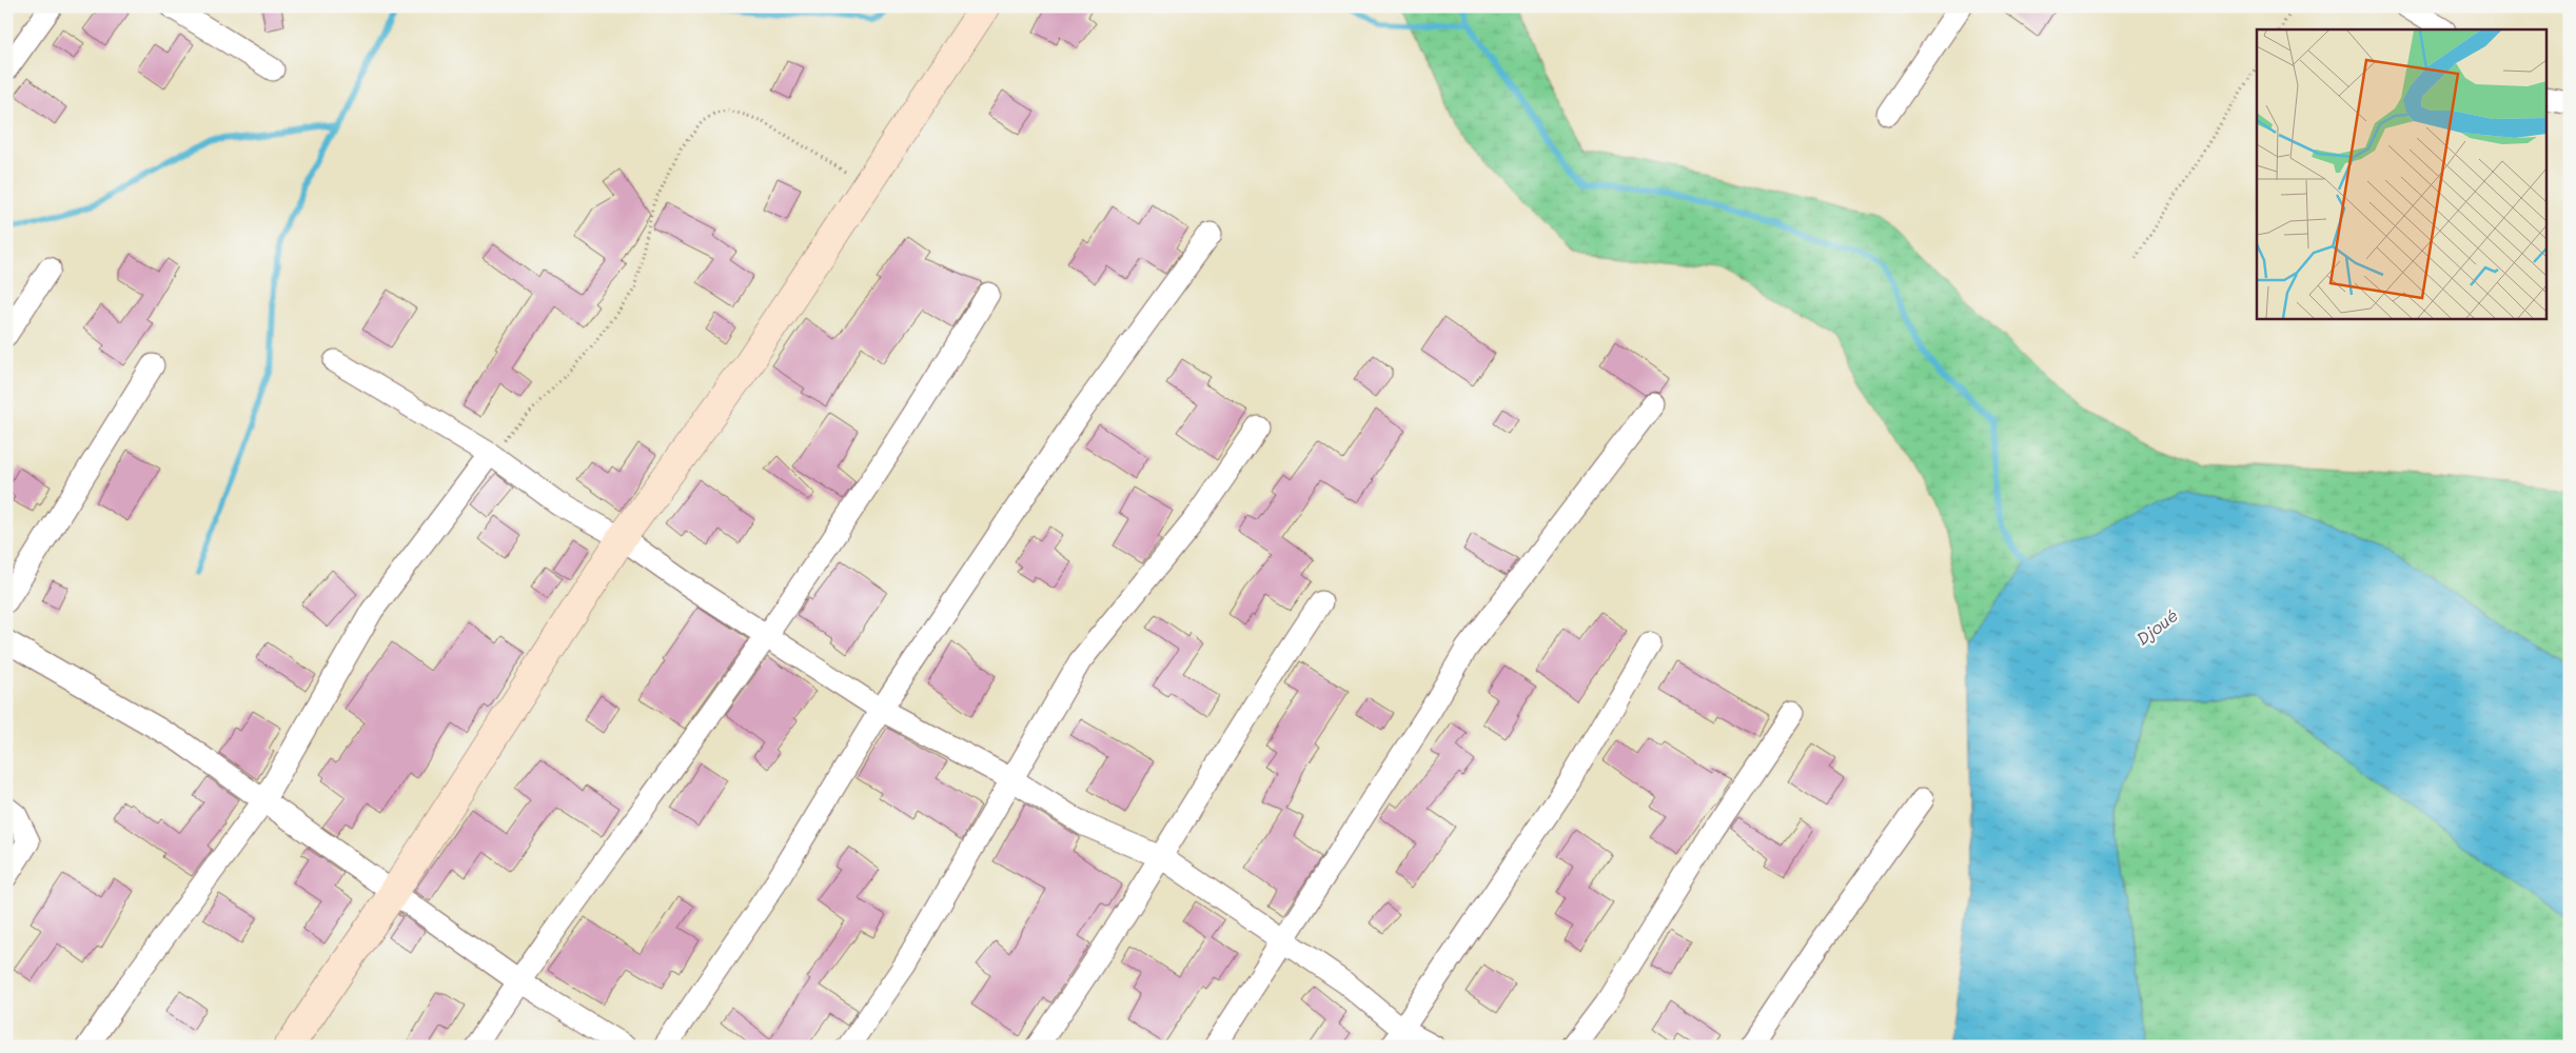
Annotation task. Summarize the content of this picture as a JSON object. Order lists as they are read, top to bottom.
{
  "water": ["Djoué"]
}
